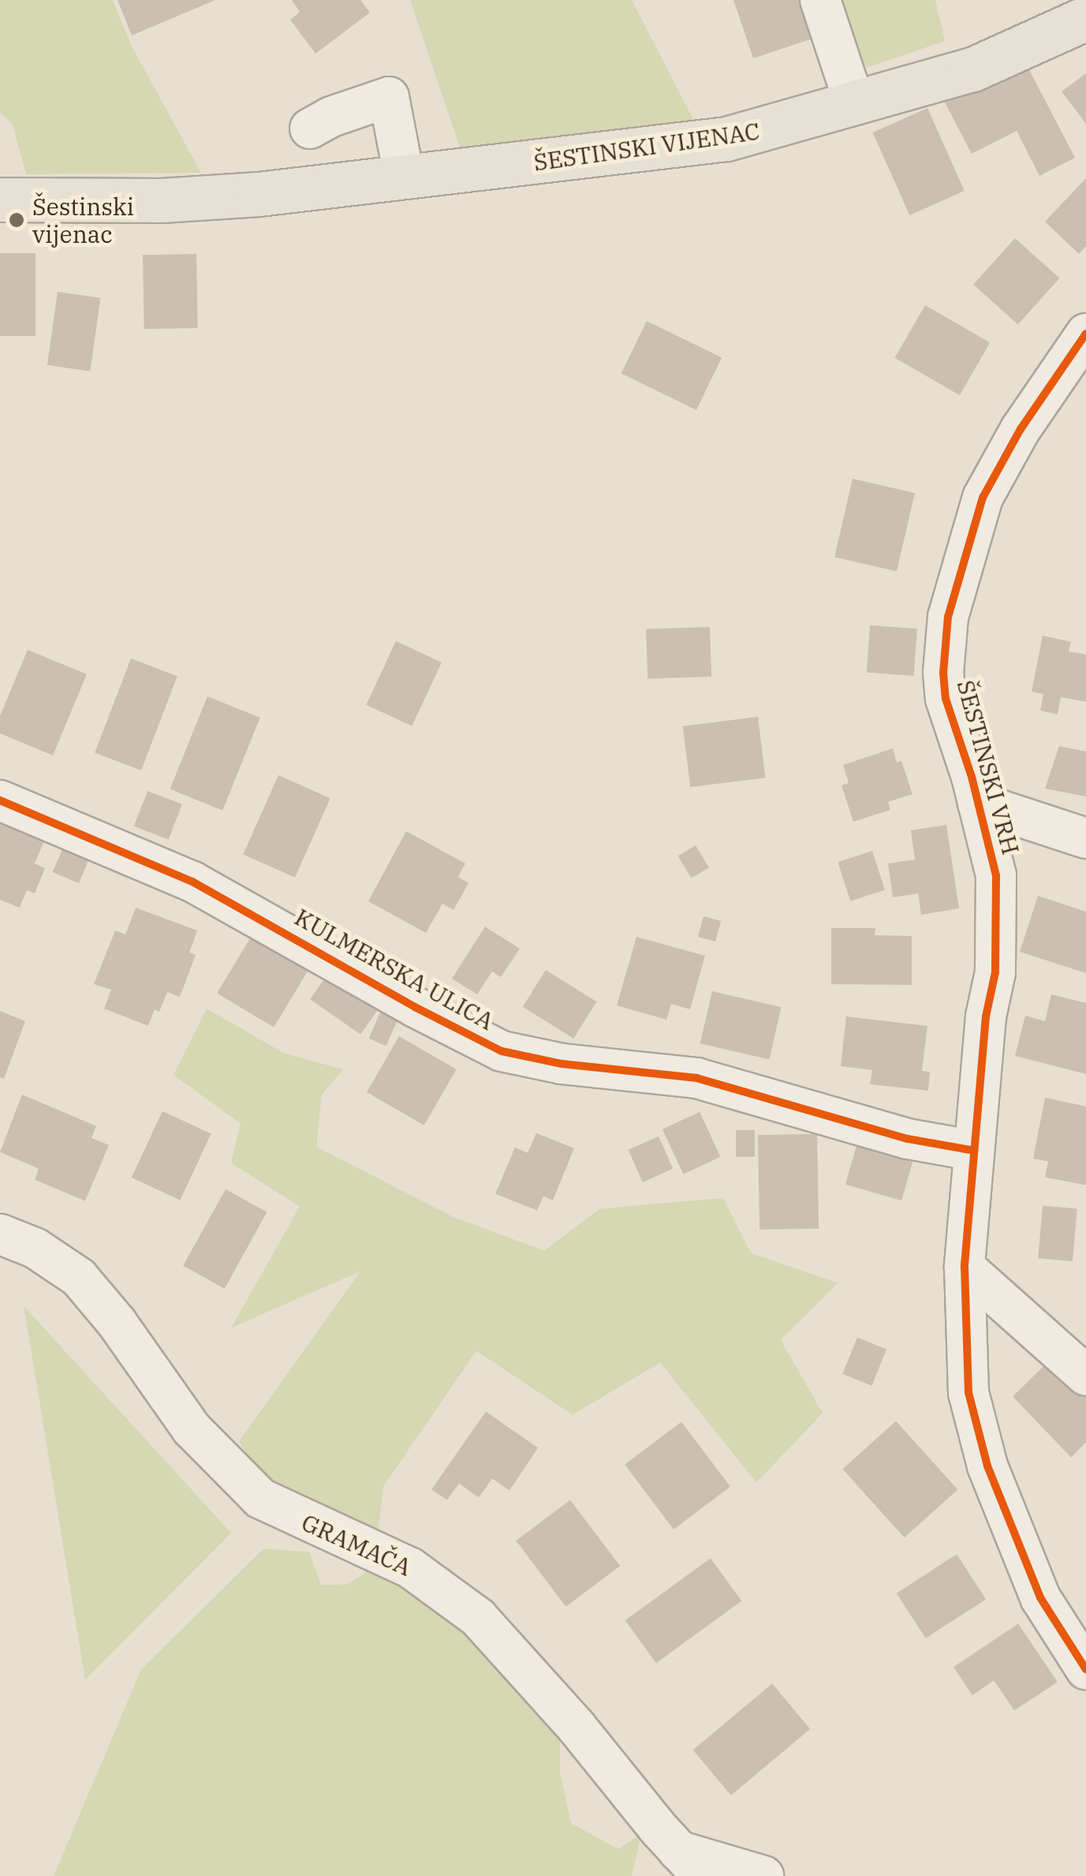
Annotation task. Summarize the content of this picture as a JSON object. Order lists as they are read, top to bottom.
{
  "streets": {
    "main road": ["ŠESTINSKI VIJENAC"],
    "street": ["ŠESTINSKI VRH", "KULMERSKA ULICA", "GRAMAČA"]
  },
  "crossings": [
    ["ŠESTINSKI VRH", "KULMERSKA ULICA"]
  ],
  "places": ["Šestinski vijenac"]
}
